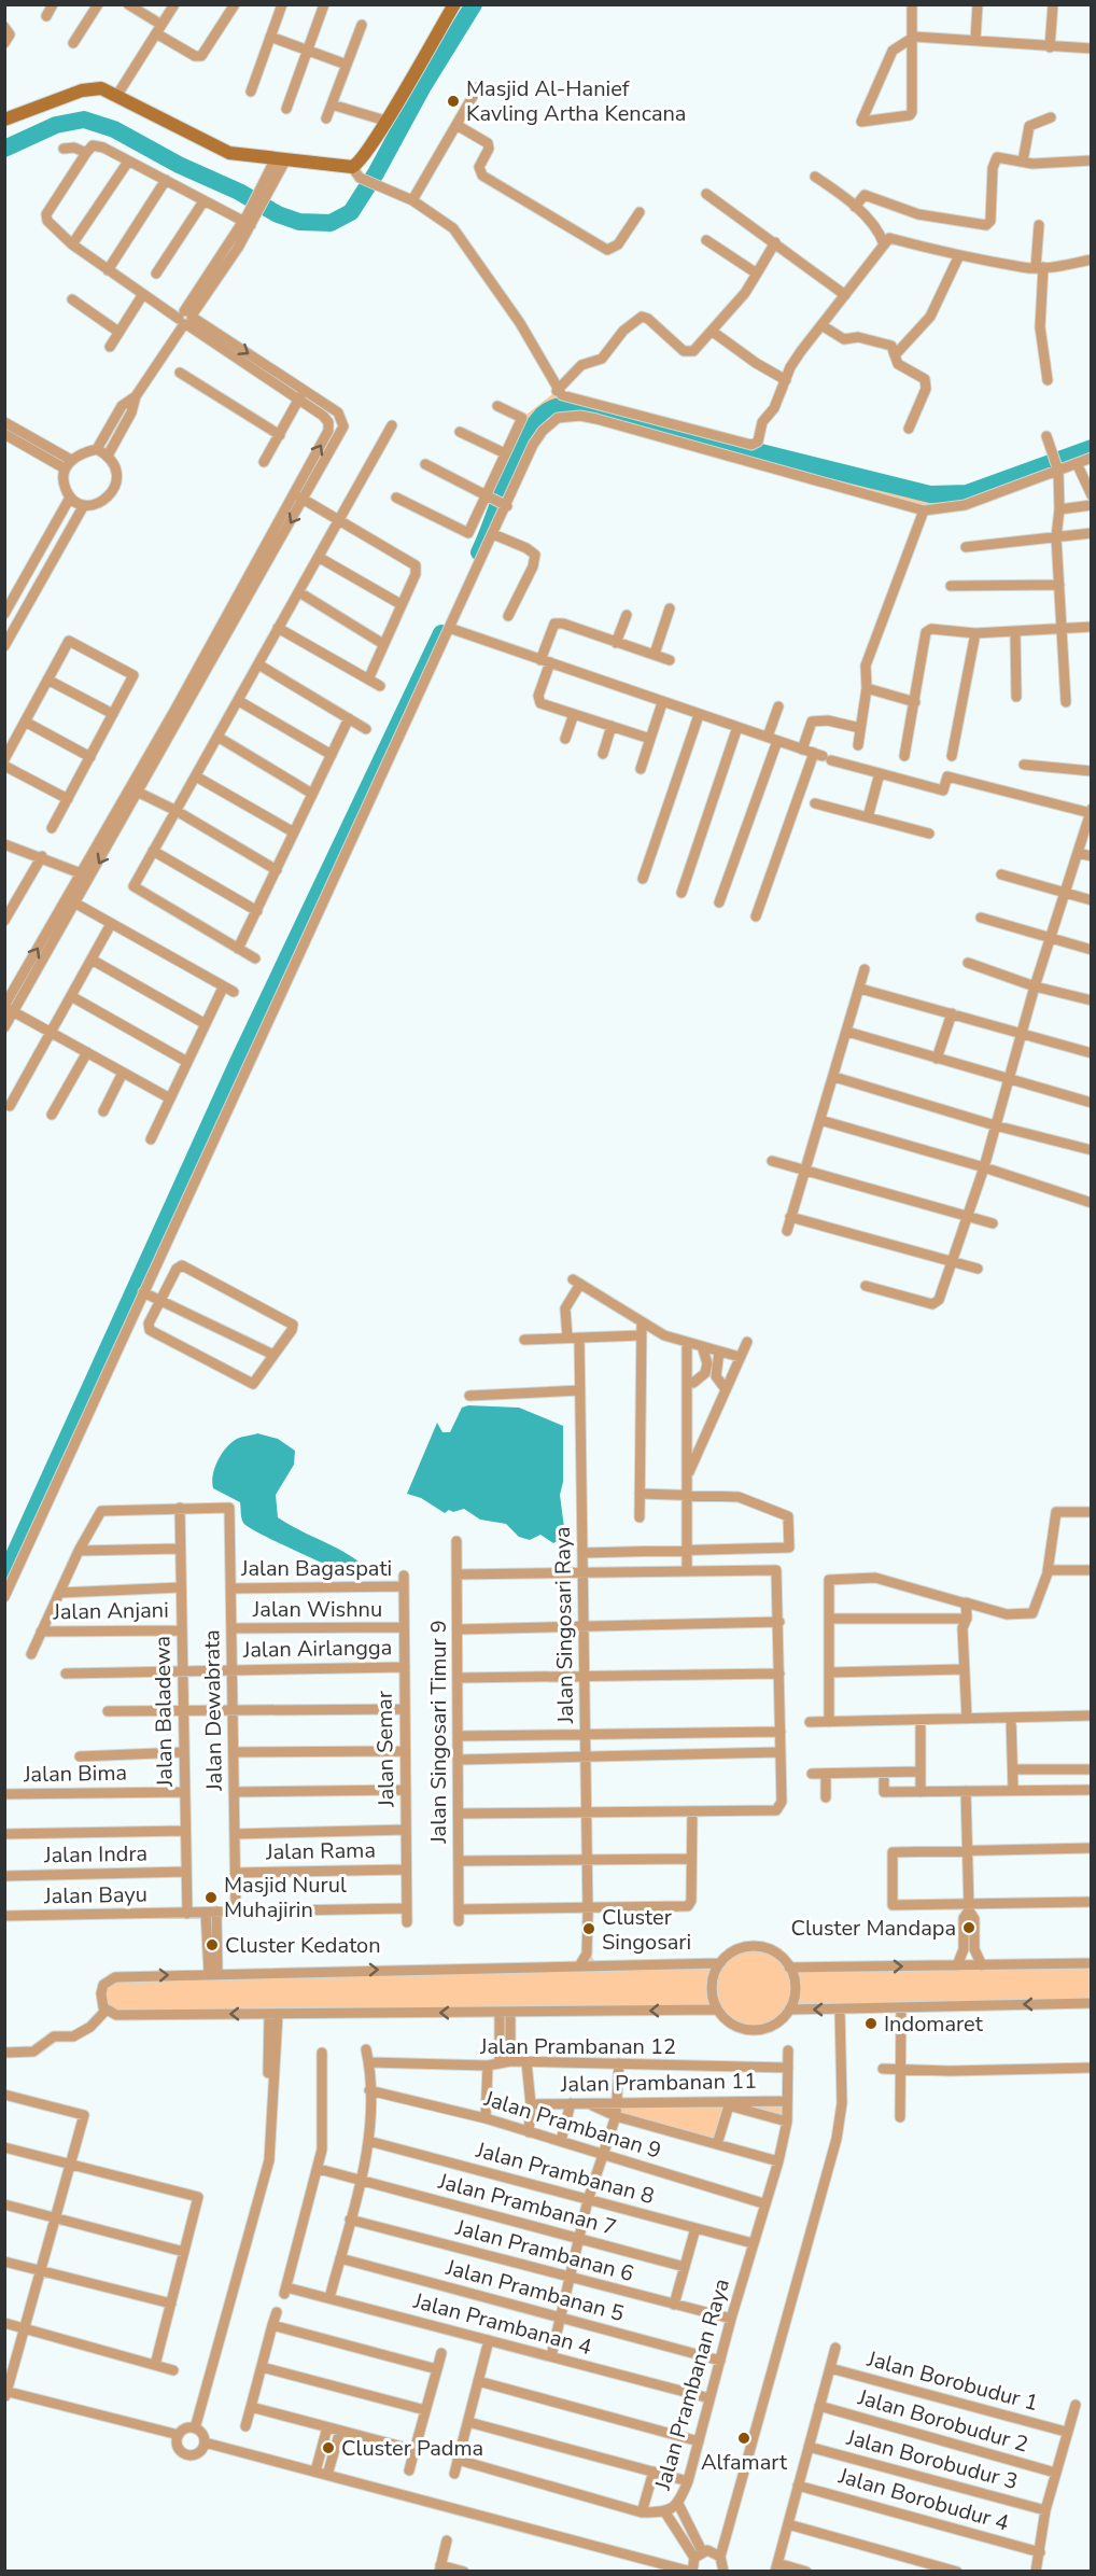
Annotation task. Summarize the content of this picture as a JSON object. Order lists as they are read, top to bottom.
{
  "streets": {
    "street": [
      "Jalan Bagaspati",
      "Jalan Wishnu",
      "Jalan Anjani",
      "Jalan Singosari Raya",
      "Jalan Airlangga",
      "Jalan Dewabrata",
      "Jalan Baladewa",
      "Jalan Singosari Timur 9",
      "Jalan Semar",
      "Jalan Bima",
      "Jalan Rama",
      "Jalan Indra",
      "Jalan Bayu",
      "Jalan Prambanan 12",
      "Jalan Prambanan 11",
      "Jalan Prambanan 9",
      "Jalan Prambanan 8",
      "Jalan Prambanan 7",
      "Jalan Prambanan 6",
      "Jalan Prambanan 5",
      "Jalan Prambanan 4",
      "Jalan Borobudur 1",
      "Jalan Prambanan Raya",
      "Jalan Borobudur 2",
      "Jalan Borobudur 3",
      "Jalan Borobudur 4"
    ]
  },
  "crossings": [
    ["Jalan Bagaspati", "Jalan Dewabrata"],
    ["Jalan Bagaspati", "Jalan Semar"],
    ["Jalan Wishnu", "Jalan Dewabrata"],
    ["Jalan Wishnu", "Jalan Semar"],
    ["Jalan Anjani", "Jalan Baladewa"],
    ["Jalan Airlangga", "Jalan Dewabrata"],
    ["Jalan Airlangga", "Jalan Baladewa"],
    ["Jalan Airlangga", "Jalan Semar"],
    ["Jalan Dewabrata", "Jalan Baladewa"],
    ["Jalan Dewabrata", "Jalan Rama"],
    ["Jalan Dewabrata", "Jalan Bayu"],
    ["Jalan Baladewa", "Jalan Bima"],
    ["Jalan Baladewa", "Jalan Indra"],
    ["Jalan Baladewa", "Jalan Bayu"],
    ["Jalan Semar", "Jalan Rama"],
    ["Jalan Semar", "Jalan Bayu"],
    ["Jalan Prambanan 12", "Jalan Prambanan Raya"],
    ["Jalan Prambanan 11", "Jalan Prambanan Raya"],
    ["Jalan Prambanan 9", "Jalan Prambanan Raya"],
    ["Jalan Prambanan 8", "Jalan Prambanan Raya"],
    ["Jalan Prambanan 7", "Jalan Prambanan 4"],
    ["Jalan Prambanan 6", "Jalan Prambanan Raya"],
    ["Jalan Prambanan 5", "Jalan Prambanan Raya"],
    ["Jalan Prambanan 4", "Jalan Prambanan Raya"]
  ],
  "places": [
    "Masjid Al-Hanief Kavling Artha Kencana",
    "Masjid Nurul Muhajirin",
    "Cluster Mandapa",
    "Cluster Singosari",
    "Cluster Kedaton",
    "Indomaret",
    "Alfamart",
    "Cluster Padma"
  ]
}
